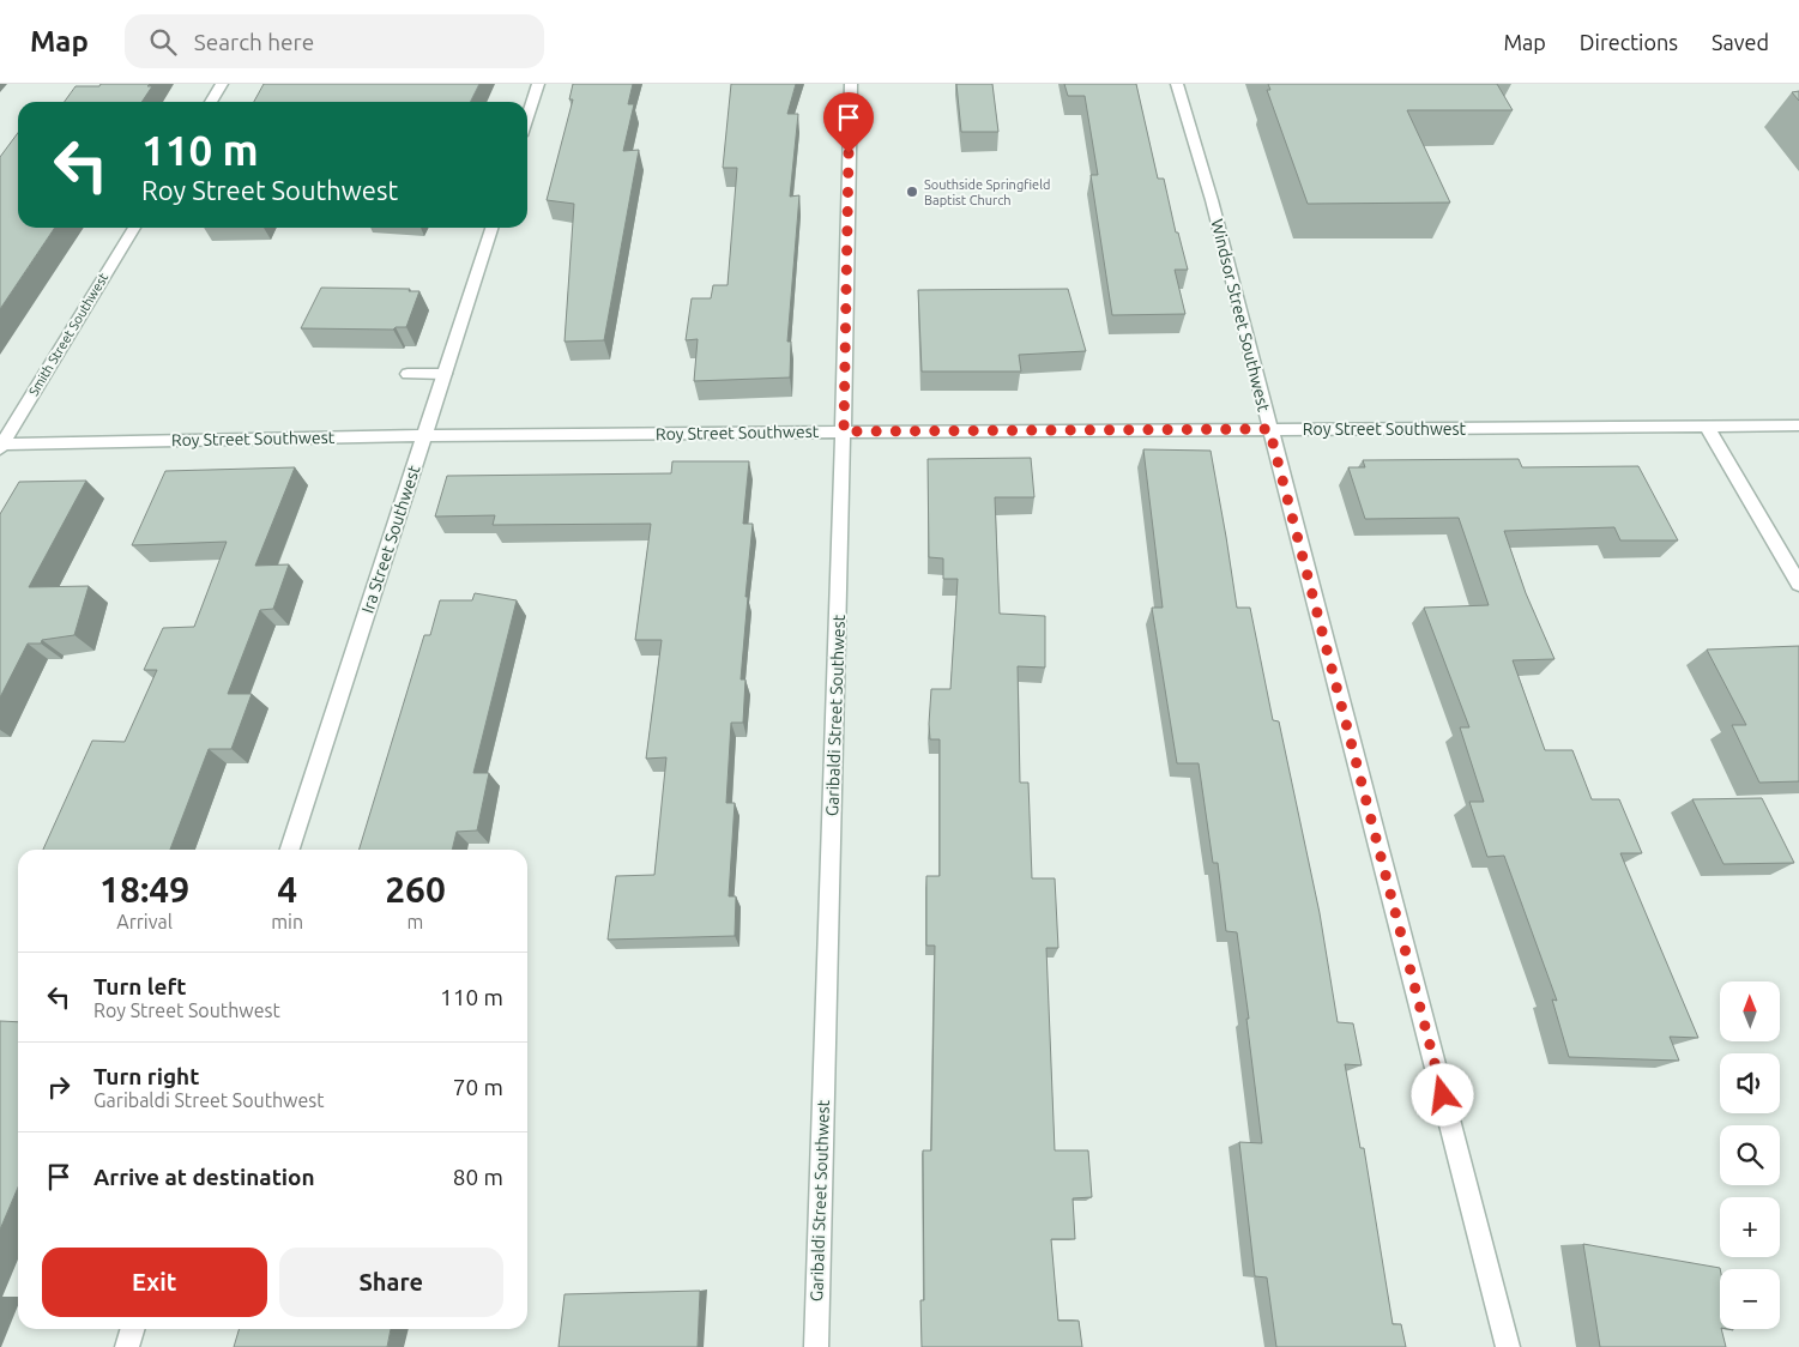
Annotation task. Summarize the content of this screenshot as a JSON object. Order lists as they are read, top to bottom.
{
  "streets": {
    "street": [
      "Windsor Street Southwest",
      "Smith Street Southwest",
      "Roy Street Southwest",
      "Ira Street Southwest",
      "Garibaldi Street Southwest"
    ]
  },
  "crossings": [
    ["Windsor Street Southwest", "Roy Street Southwest"],
    ["Smith Street Southwest", "Roy Street Southwest"],
    ["Roy Street Southwest", "Ira Street Southwest"],
    ["Roy Street Southwest", "Garibaldi Street Southwest"]
  ],
  "places": ["Southside Springfield Baptist Church"],
  "north": "top",
  "page": {
    "header": "Map",
    "search": "Search here",
    "nav": ["Map", "Directions", "Saved"],
    "turn": ["110 m", "Roy Street Southwest"],
    "eta": [
      "18:49",
      "Arrival",
      "4",
      "min",
      "260",
      "m"
    ],
    "list": [
      {
        "name": "Turn left",
        "note": "Roy Street Southwest",
        "value": "110 m"
      },
      {
        "name": "Turn right",
        "note": "Garibaldi Street Southwest",
        "value": "70 m"
      },
      {
        "name": "Arrive at destination",
        "value": "80 m"
      }
    ],
    "map_buttons": ["+", "−"],
    "buttons": ["Exit", "Share"]
  }
}
